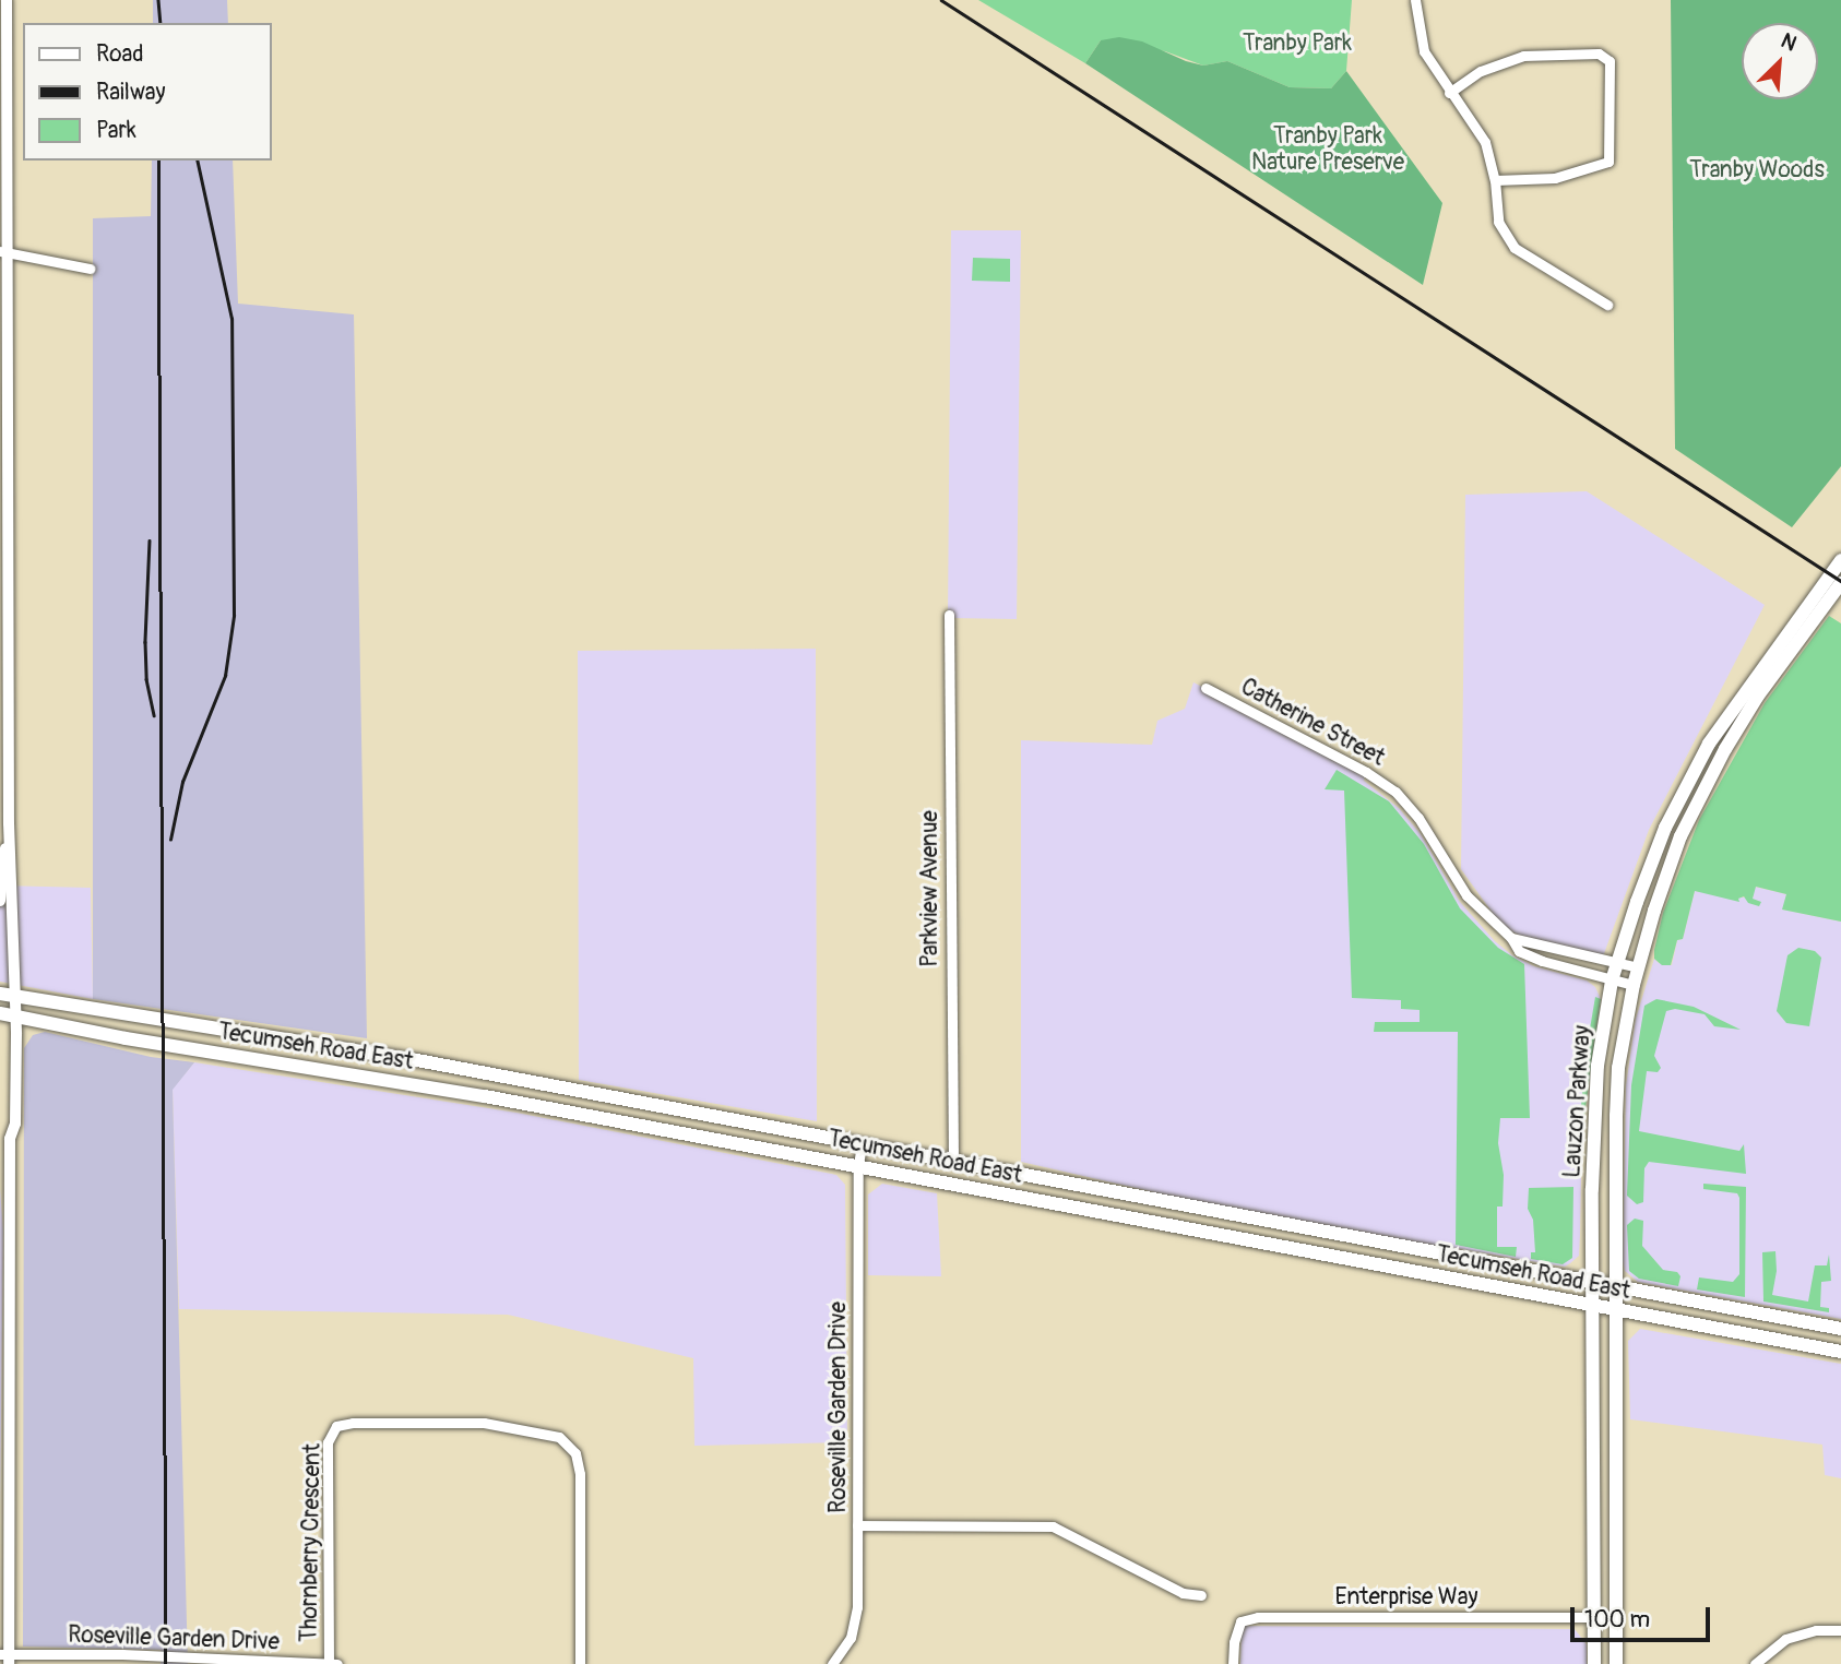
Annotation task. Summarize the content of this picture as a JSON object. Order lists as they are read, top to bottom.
{
  "streets": {
    "main road": ["Tecumseh Road East", "Lauzon Parkway"],
    "street": [
      "Catherine Street",
      "Parkview Avenue",
      "Roseville Garden Drive",
      "Thornberry Crescent",
      "Enterprise Way"
    ]
  },
  "crossings": [
    ["Catherine Street", "Lauzon Parkway"],
    ["Parkview Avenue", "Tecumseh Road East"],
    ["Tecumseh Road East", "Lauzon Parkway"],
    ["Tecumseh Road East", "Roseville Garden Drive"],
    ["Lauzon Parkway", "Enterprise Way"],
    ["Roseville Garden Drive", "Thornberry Crescent"]
  ],
  "parks": ["Tranby Park", "Tranby Park Nature Preserve", "Tranby Woods"],
  "legend": ["Road", "Railway", "Park"],
  "scale_bar": "100 m",
  "north": "top right"
}
